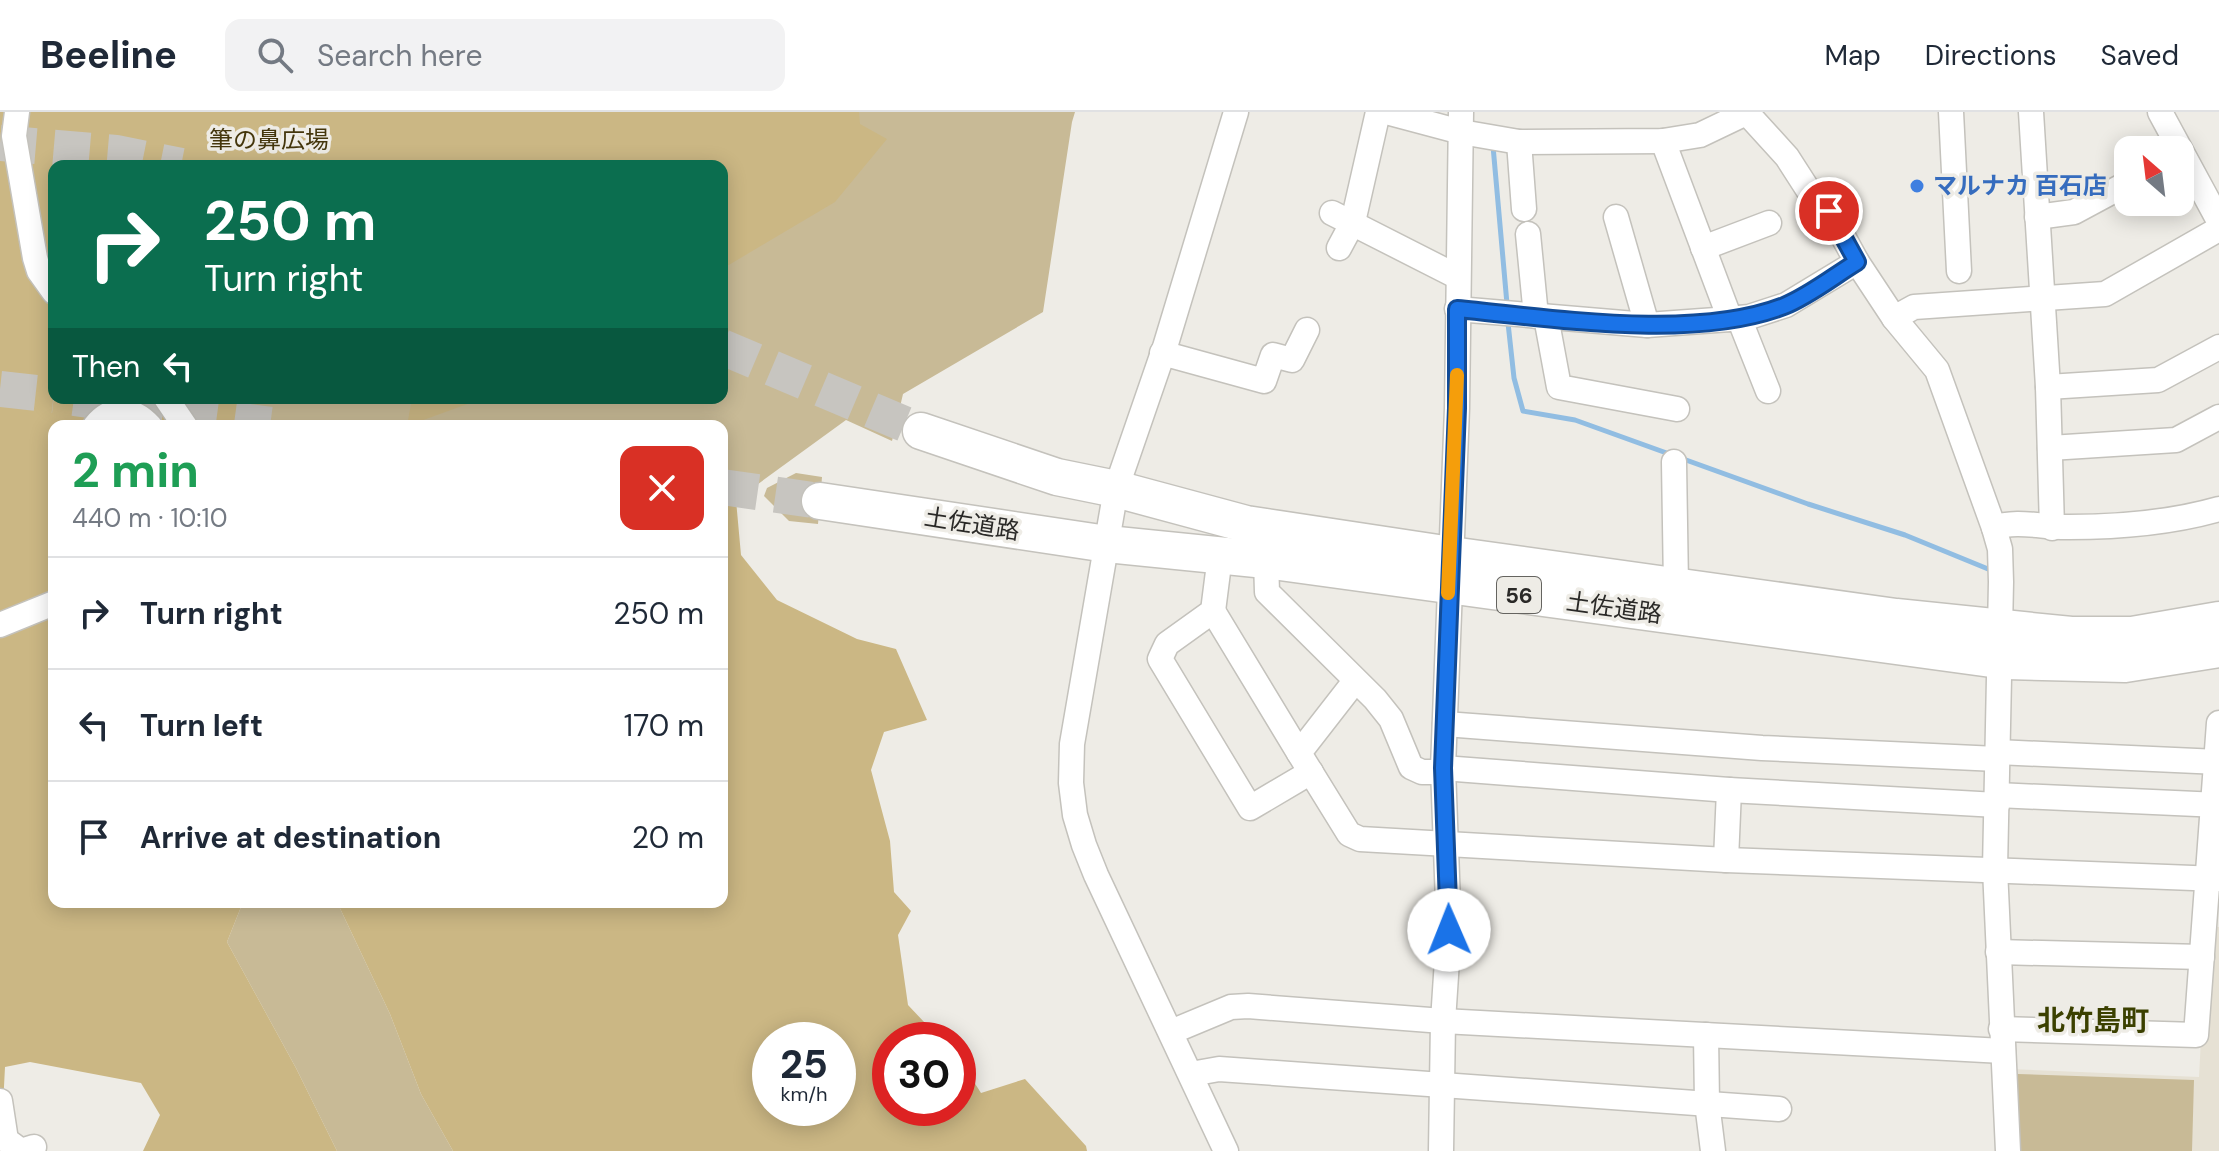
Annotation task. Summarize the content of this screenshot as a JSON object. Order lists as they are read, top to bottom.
{
  "streets": {
    "highway": ["土佐道路", "56"]
  },
  "districts": ["北竹島町"],
  "parks": ["筆の鼻広場"],
  "places": ["マルナカ 百石店"],
  "north": "top left",
  "page": {
    "header": "Beeline",
    "search": "Search here",
    "nav": ["Map", "Directions", "Saved"],
    "turn": ["250 m", "Turn right"],
    "then": "Then",
    "heading": ["2 min", "440 m · 10:10"],
    "list": [
      {
        "name": "Turn right",
        "value": "250 m"
      },
      {
        "name": "Turn left",
        "value": "170 m"
      },
      {
        "name": "Arrive at destination",
        "value": "20 m"
      }
    ],
    "speed": "25 km/h",
    "limit": "30"
  }
}
